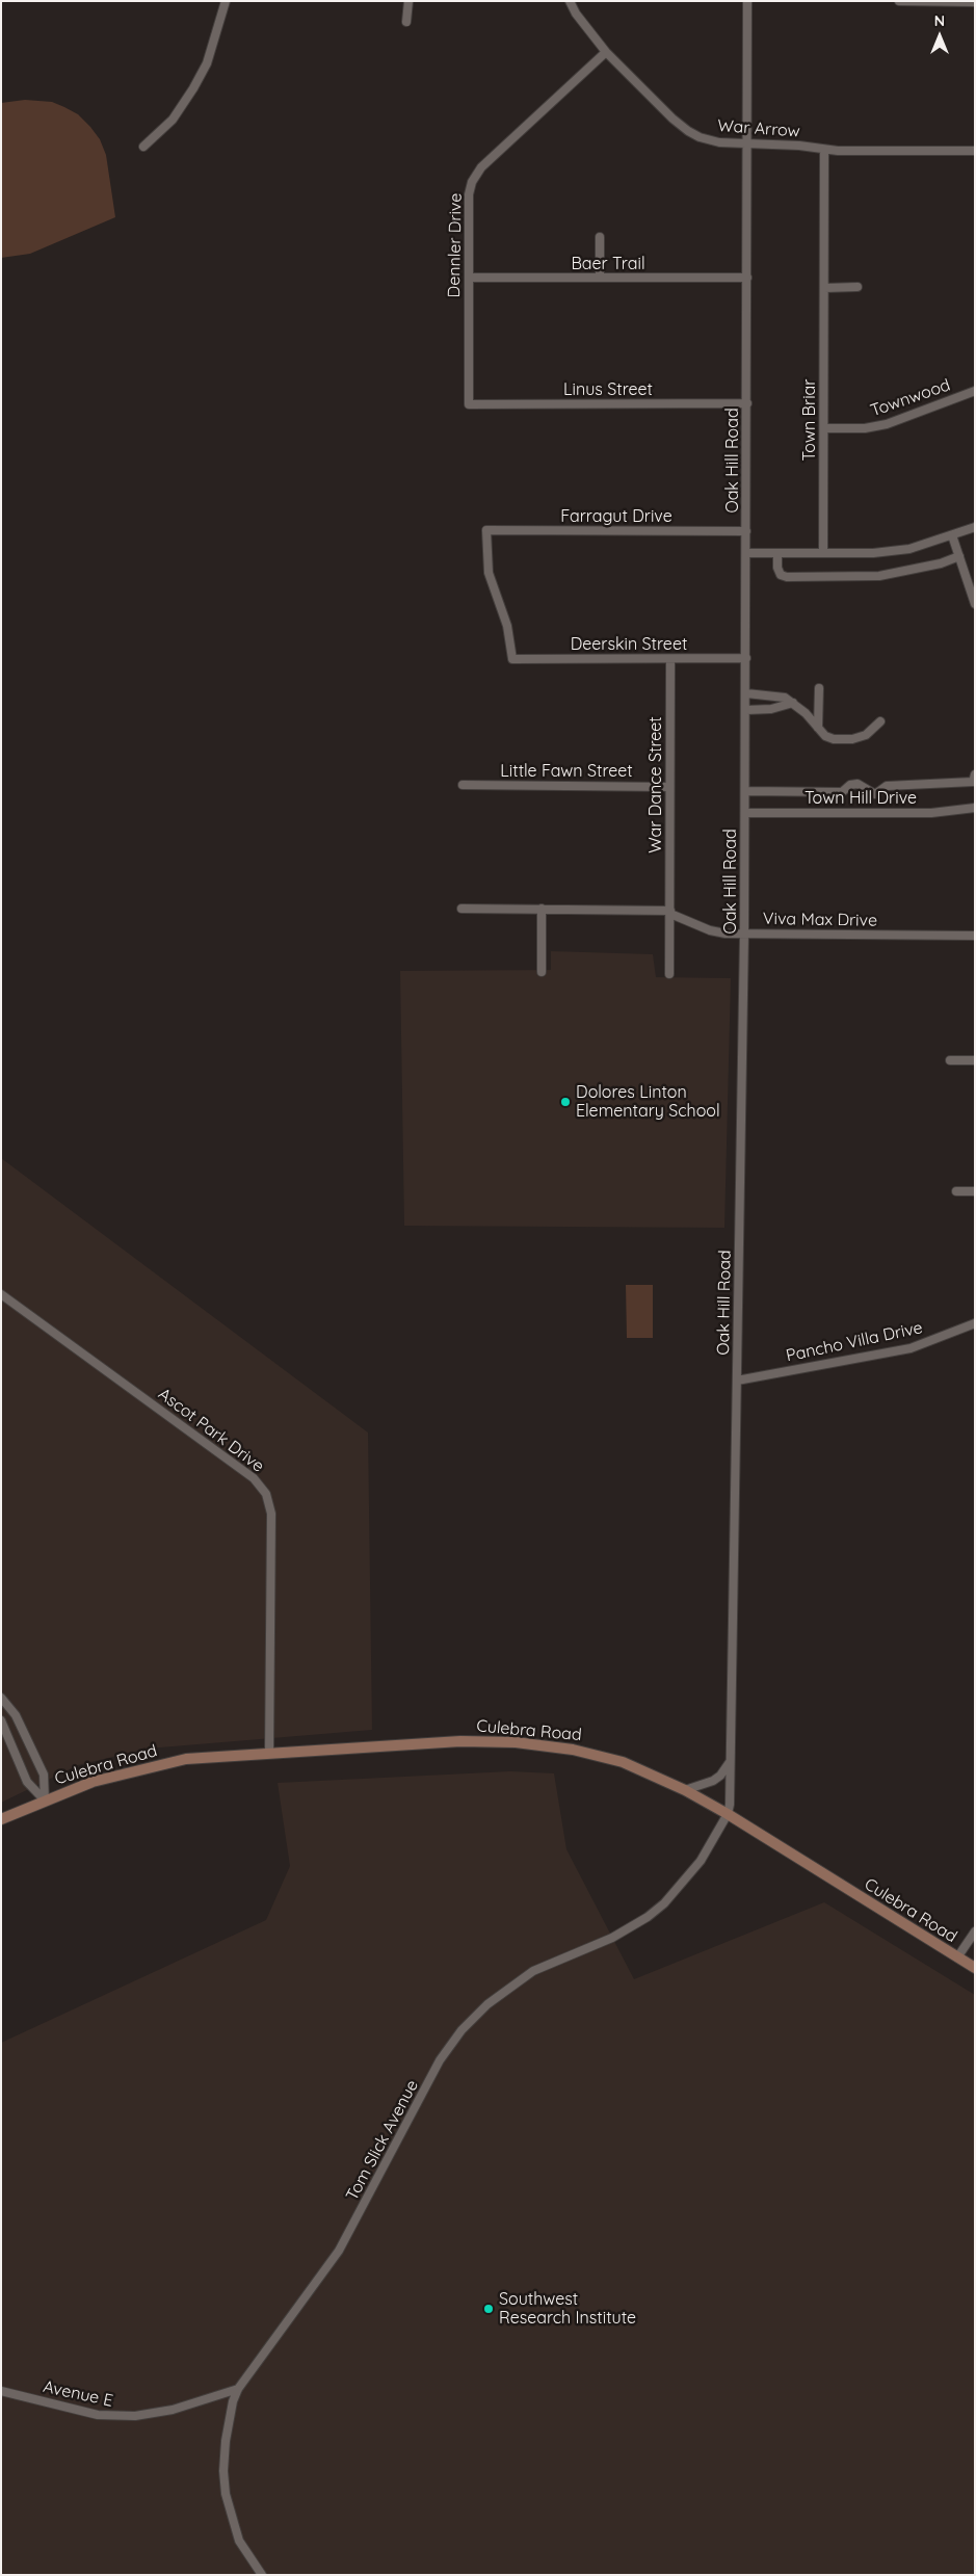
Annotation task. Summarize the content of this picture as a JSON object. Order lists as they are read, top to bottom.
{
  "streets": {
    "main road": ["Culebra Road"],
    "street": [
      "War Arrow",
      "Dennler Drive",
      "Baer Trail",
      "Linus Street",
      "Townwood",
      "Town Briar",
      "Oak Hill Road",
      "Farragut Drive",
      "Deerskin Street",
      "Little Fawn Street",
      "War Dance Street",
      "Town Hill Drive",
      "Viva Max Drive",
      "Pancho Villa Drive",
      "Ascot Park Drive",
      "Tom Slick Avenue",
      "Avenue E"
    ]
  },
  "crossings": [
    ["War Arrow", "Dennler Drive"],
    ["War Arrow", "Town Briar"],
    ["War Arrow", "Oak Hill Road"],
    ["Dennler Drive", "Baer Trail"],
    ["Dennler Drive", "Linus Street"],
    ["Baer Trail", "Oak Hill Road"],
    ["Linus Street", "Oak Hill Road"],
    ["Townwood", "Town Briar"],
    ["Oak Hill Road", "Farragut Drive"],
    ["Oak Hill Road", "Deerskin Street"],
    ["Oak Hill Road", "Town Hill Drive"],
    ["Oak Hill Road", "Viva Max Drive"],
    ["Oak Hill Road", "Pancho Villa Drive"],
    ["Oak Hill Road", "Culebra Road"],
    ["Oak Hill Road", "Tom Slick Avenue"],
    ["Farragut Drive", "Deerskin Street"],
    ["Deerskin Street", "War Dance Street"],
    ["Little Fawn Street", "War Dance Street"],
    ["War Dance Street", "Viva Max Drive"],
    ["Ascot Park Drive", "Culebra Road"],
    ["Culebra Road", "Tom Slick Avenue"],
    ["Tom Slick Avenue", "Avenue E"]
  ],
  "places": ["Dolores Linton Elementary School", "Southwest Research Institute"],
  "north": "top"
}
